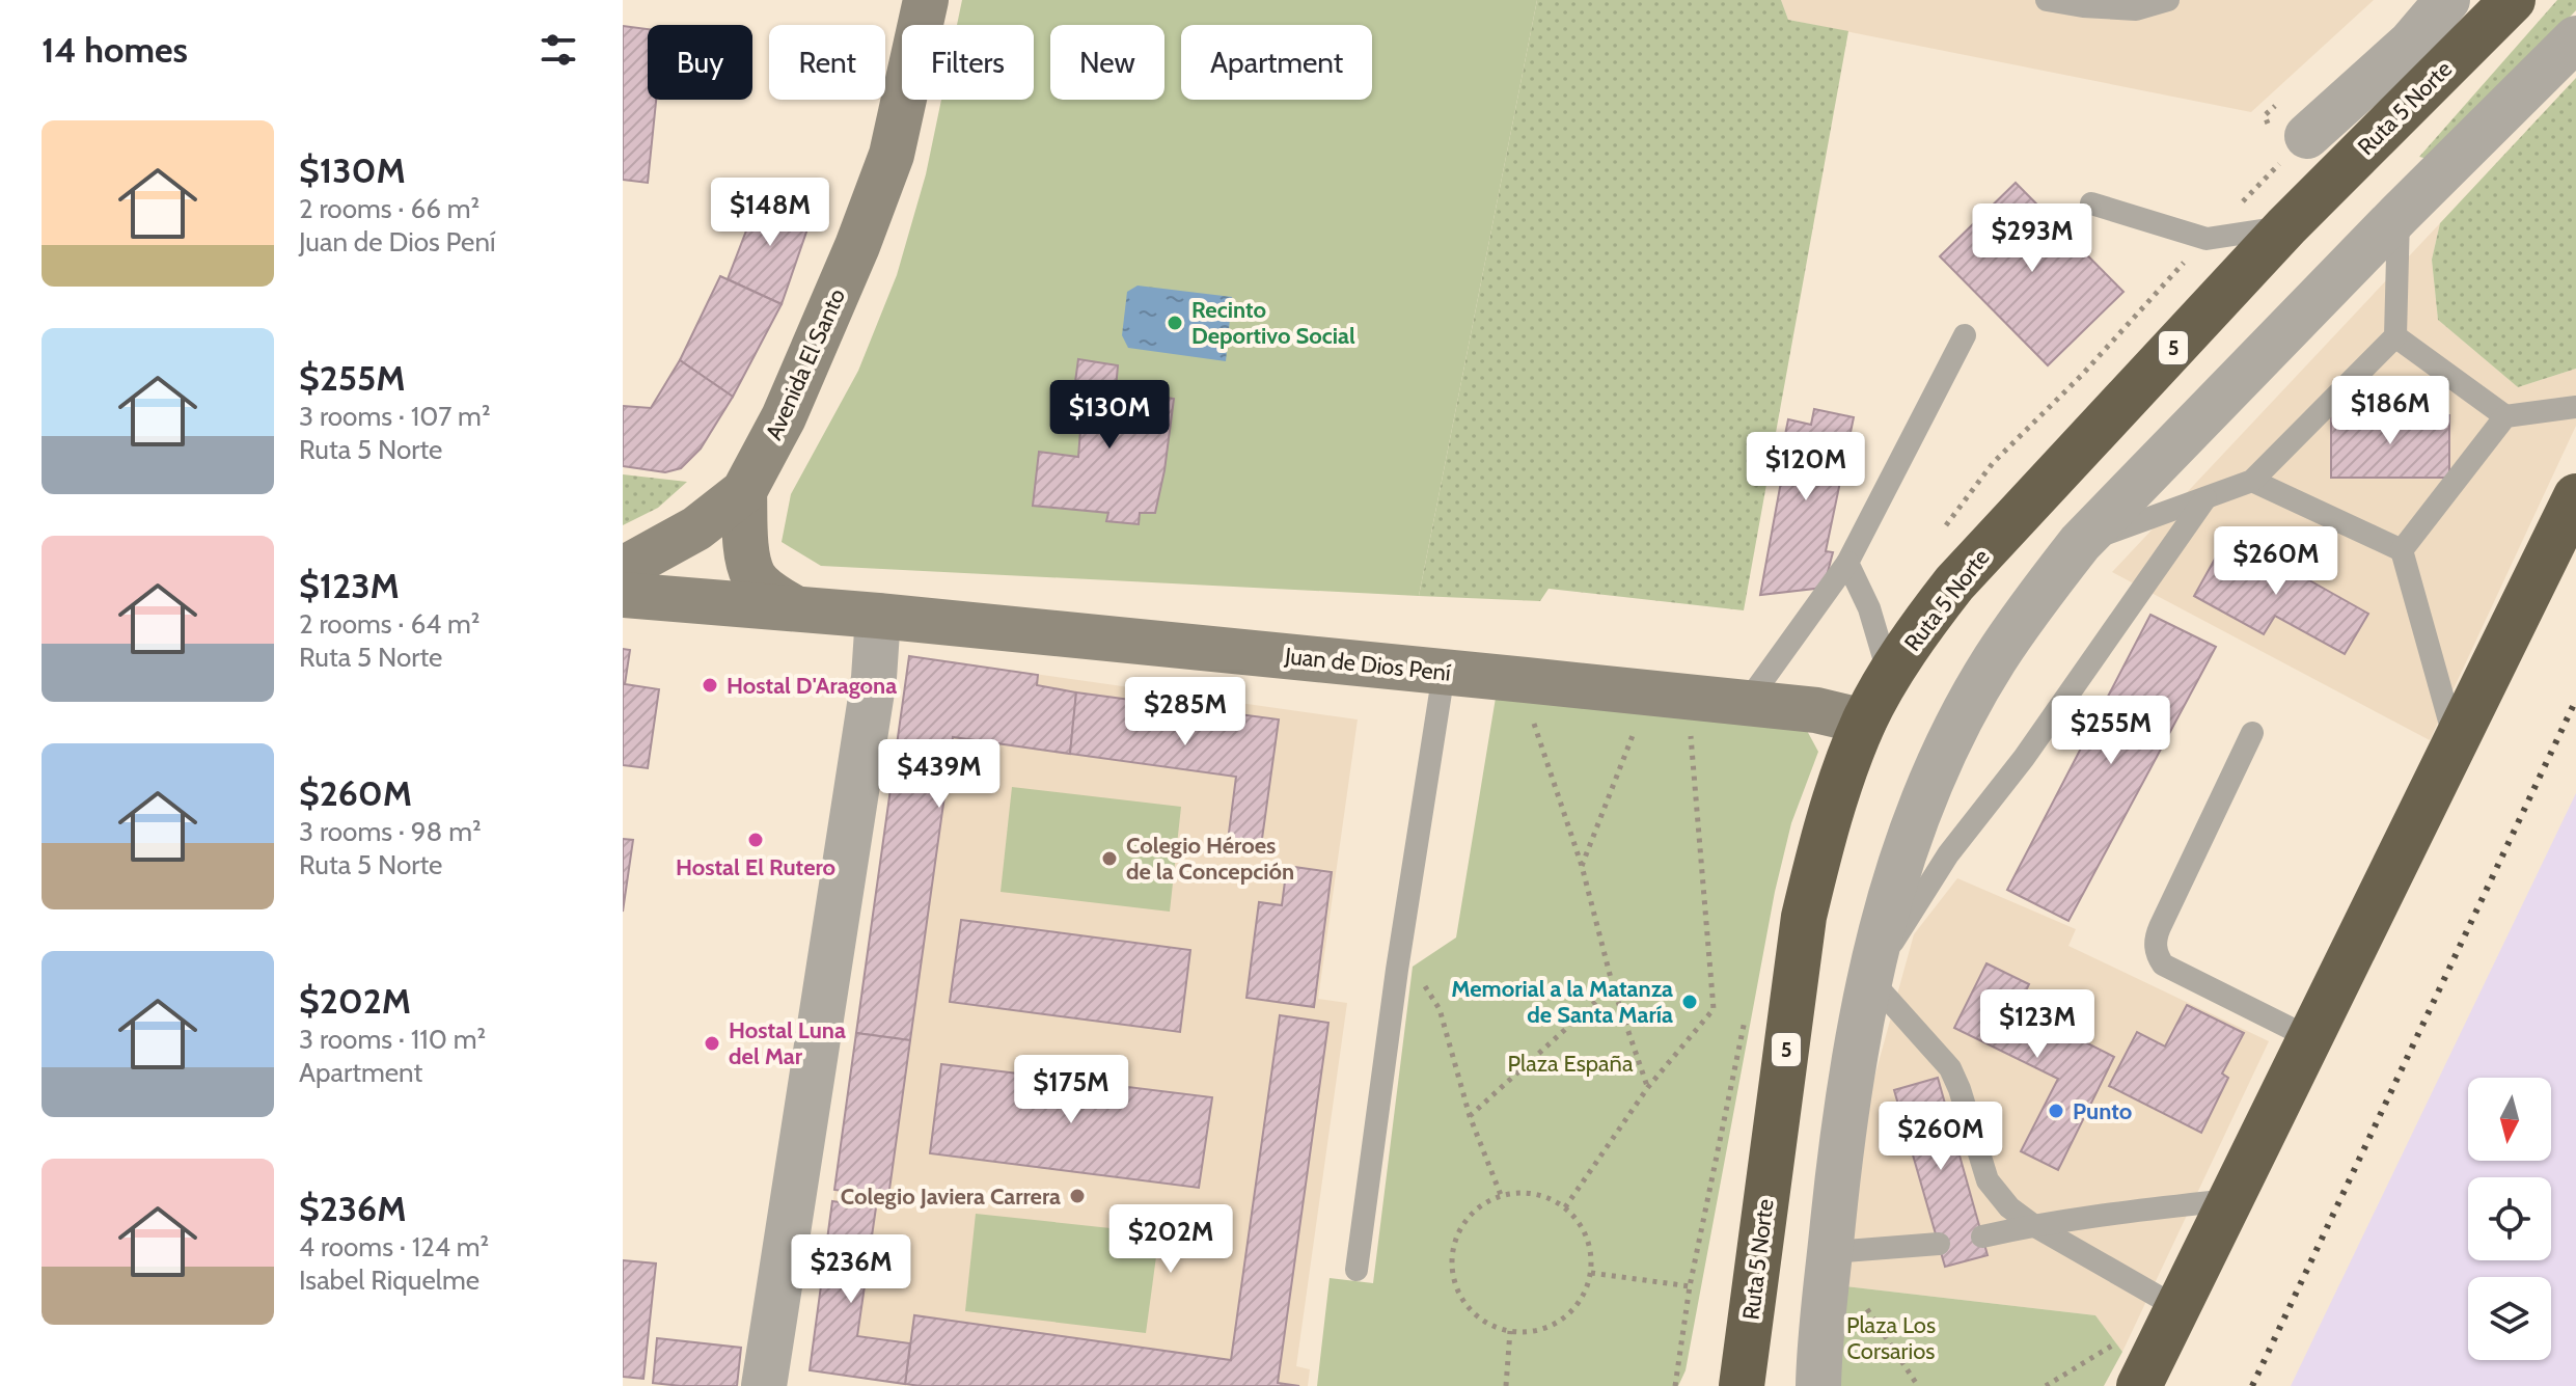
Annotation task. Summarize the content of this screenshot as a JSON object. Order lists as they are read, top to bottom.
{
  "streets": {
    "highway": ["Ruta 5 Norte", "5"],
    "street": ["Avenida El Santo", "Juan de Dios Pení"]
  },
  "crossings": [
    ["Ruta 5 Norte", "Juan de Dios Pení"]
  ],
  "parks": ["Plaza España", "Plaza Los Corsarios"],
  "places": [
    "Recinto Deportivo Social",
    "Hostal D'Aragona",
    "Hostal El Rutero",
    "Colegio Héroes de la Concepción",
    "Memorial a la Matanza de Santa María",
    "Hostal Luna del Mar",
    "Punto",
    "Colegio Javiera Carrera"
  ],
  "north": "bottom",
  "page": {
    "heading": "14 homes",
    "chip": [
      "Buy",
      "Rent",
      "Filters",
      "New",
      "Apartment"
    ],
    "list": [
      {
        "name": "$130M",
        "note": "2 rooms · 66 m² · Juan de Dios Pení"
      },
      {
        "name": "$255M",
        "note": "3 rooms · 107 m² · Ruta 5 Norte"
      },
      {
        "name": "$123M",
        "note": "2 rooms · 64 m² · Ruta 5 Norte"
      },
      {
        "name": "$260M",
        "note": "3 rooms · 98 m² · Ruta 5 Norte"
      },
      {
        "name": "$202M",
        "note": "3 rooms · 110 m² · Apartment"
      },
      {
        "name": "$236M",
        "note": "4 rooms · 124 m² · Isabel Riquelme"
      }
    ],
    "price": [
      "$148M",
      "$293M",
      "$186M",
      "$130M",
      "$120M",
      "$260M",
      "$285M",
      "$255M",
      "$439M",
      "$123M",
      "$175M",
      "$260M",
      "$202M",
      "$236M"
    ]
  }
}
